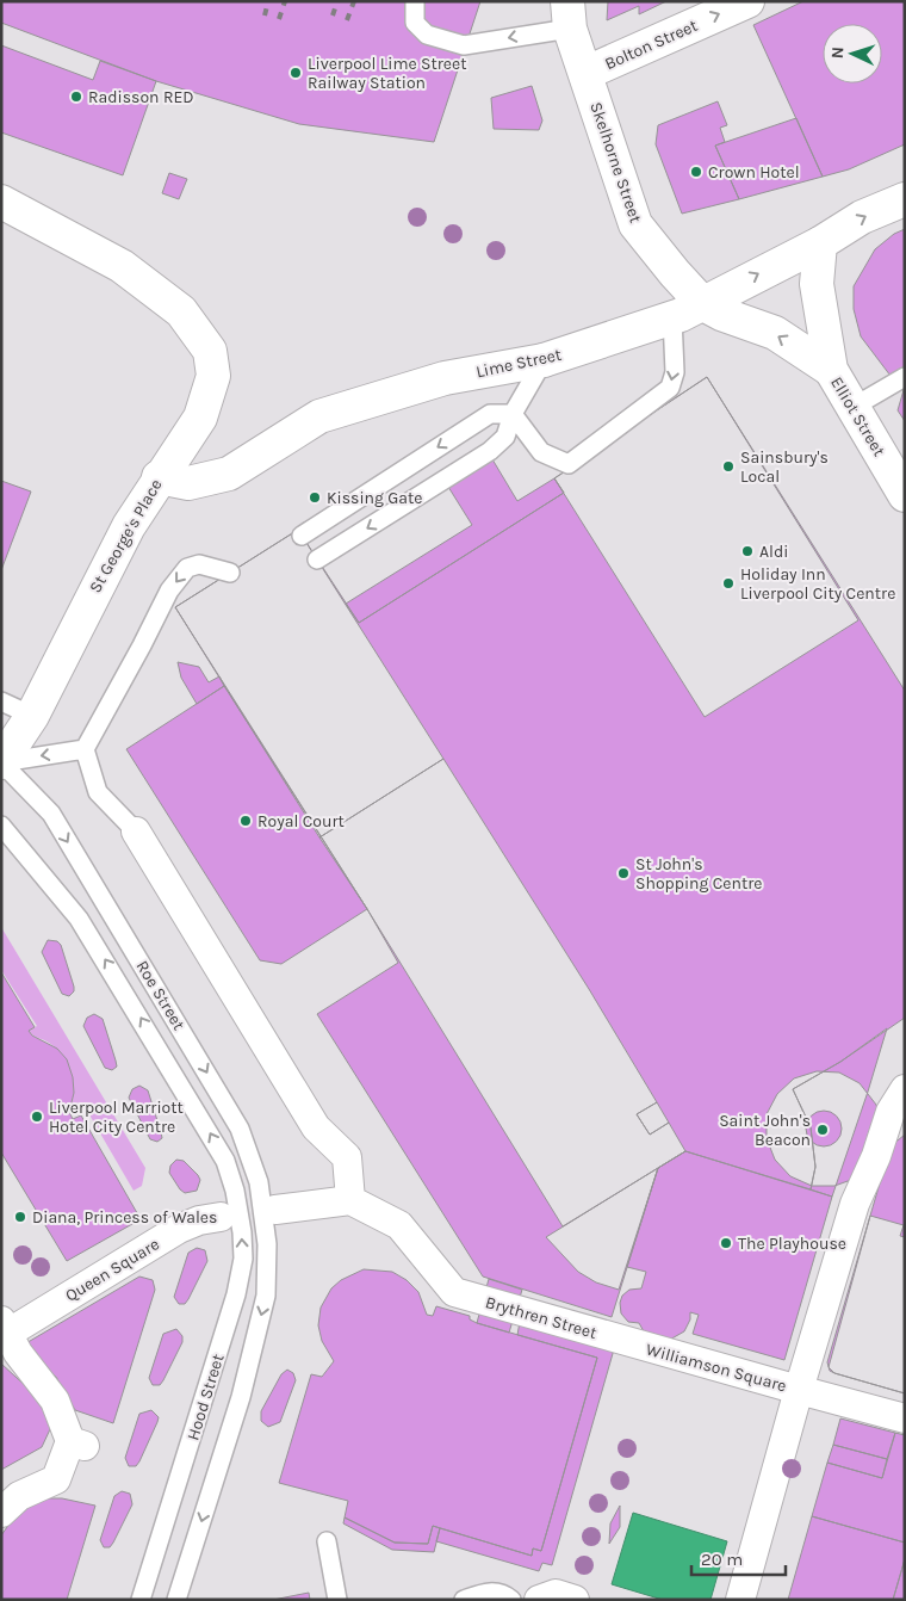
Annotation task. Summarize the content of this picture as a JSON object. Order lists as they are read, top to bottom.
{
  "streets": {
    "street": [
      "Bolton Street",
      "Skelhorne Street",
      "Lime Street",
      "Elliot Street",
      "St George's Place",
      "Queen Square",
      "Brythren Street",
      "Williamson Square"
    ],
    "lane": ["Roe Street", "Hood Street"]
  },
  "crossings": [
    ["Bolton Street", "Skelhorne Street"],
    ["Skelhorne Street", "Lime Street"],
    ["Skelhorne Street", "Elliot Street"],
    ["Lime Street", "Elliot Street"],
    ["Lime Street", "St George's Place"],
    ["St George's Place", "Roe Street"],
    ["Roe Street", "Hood Street"],
    ["Brythren Street", "Williamson Square"]
  ],
  "one_way": ["Bolton Street"],
  "places": [
    "Liverpool Lime Street Railway Station",
    "Radisson RED",
    "Crown Hotel",
    "Sainsbury's Local",
    "Kissing Gate",
    "Aldi",
    "Holiday Inn Liverpool City Centre",
    "Royal Court",
    "St John's Shopping Centre",
    "Liverpool Marriott Hotel City Centre",
    "Saint John's Beacon",
    "Diana, Princess of Wales",
    "The Playhouse"
  ],
  "scale_bar": "20 m",
  "north": "left"
}
